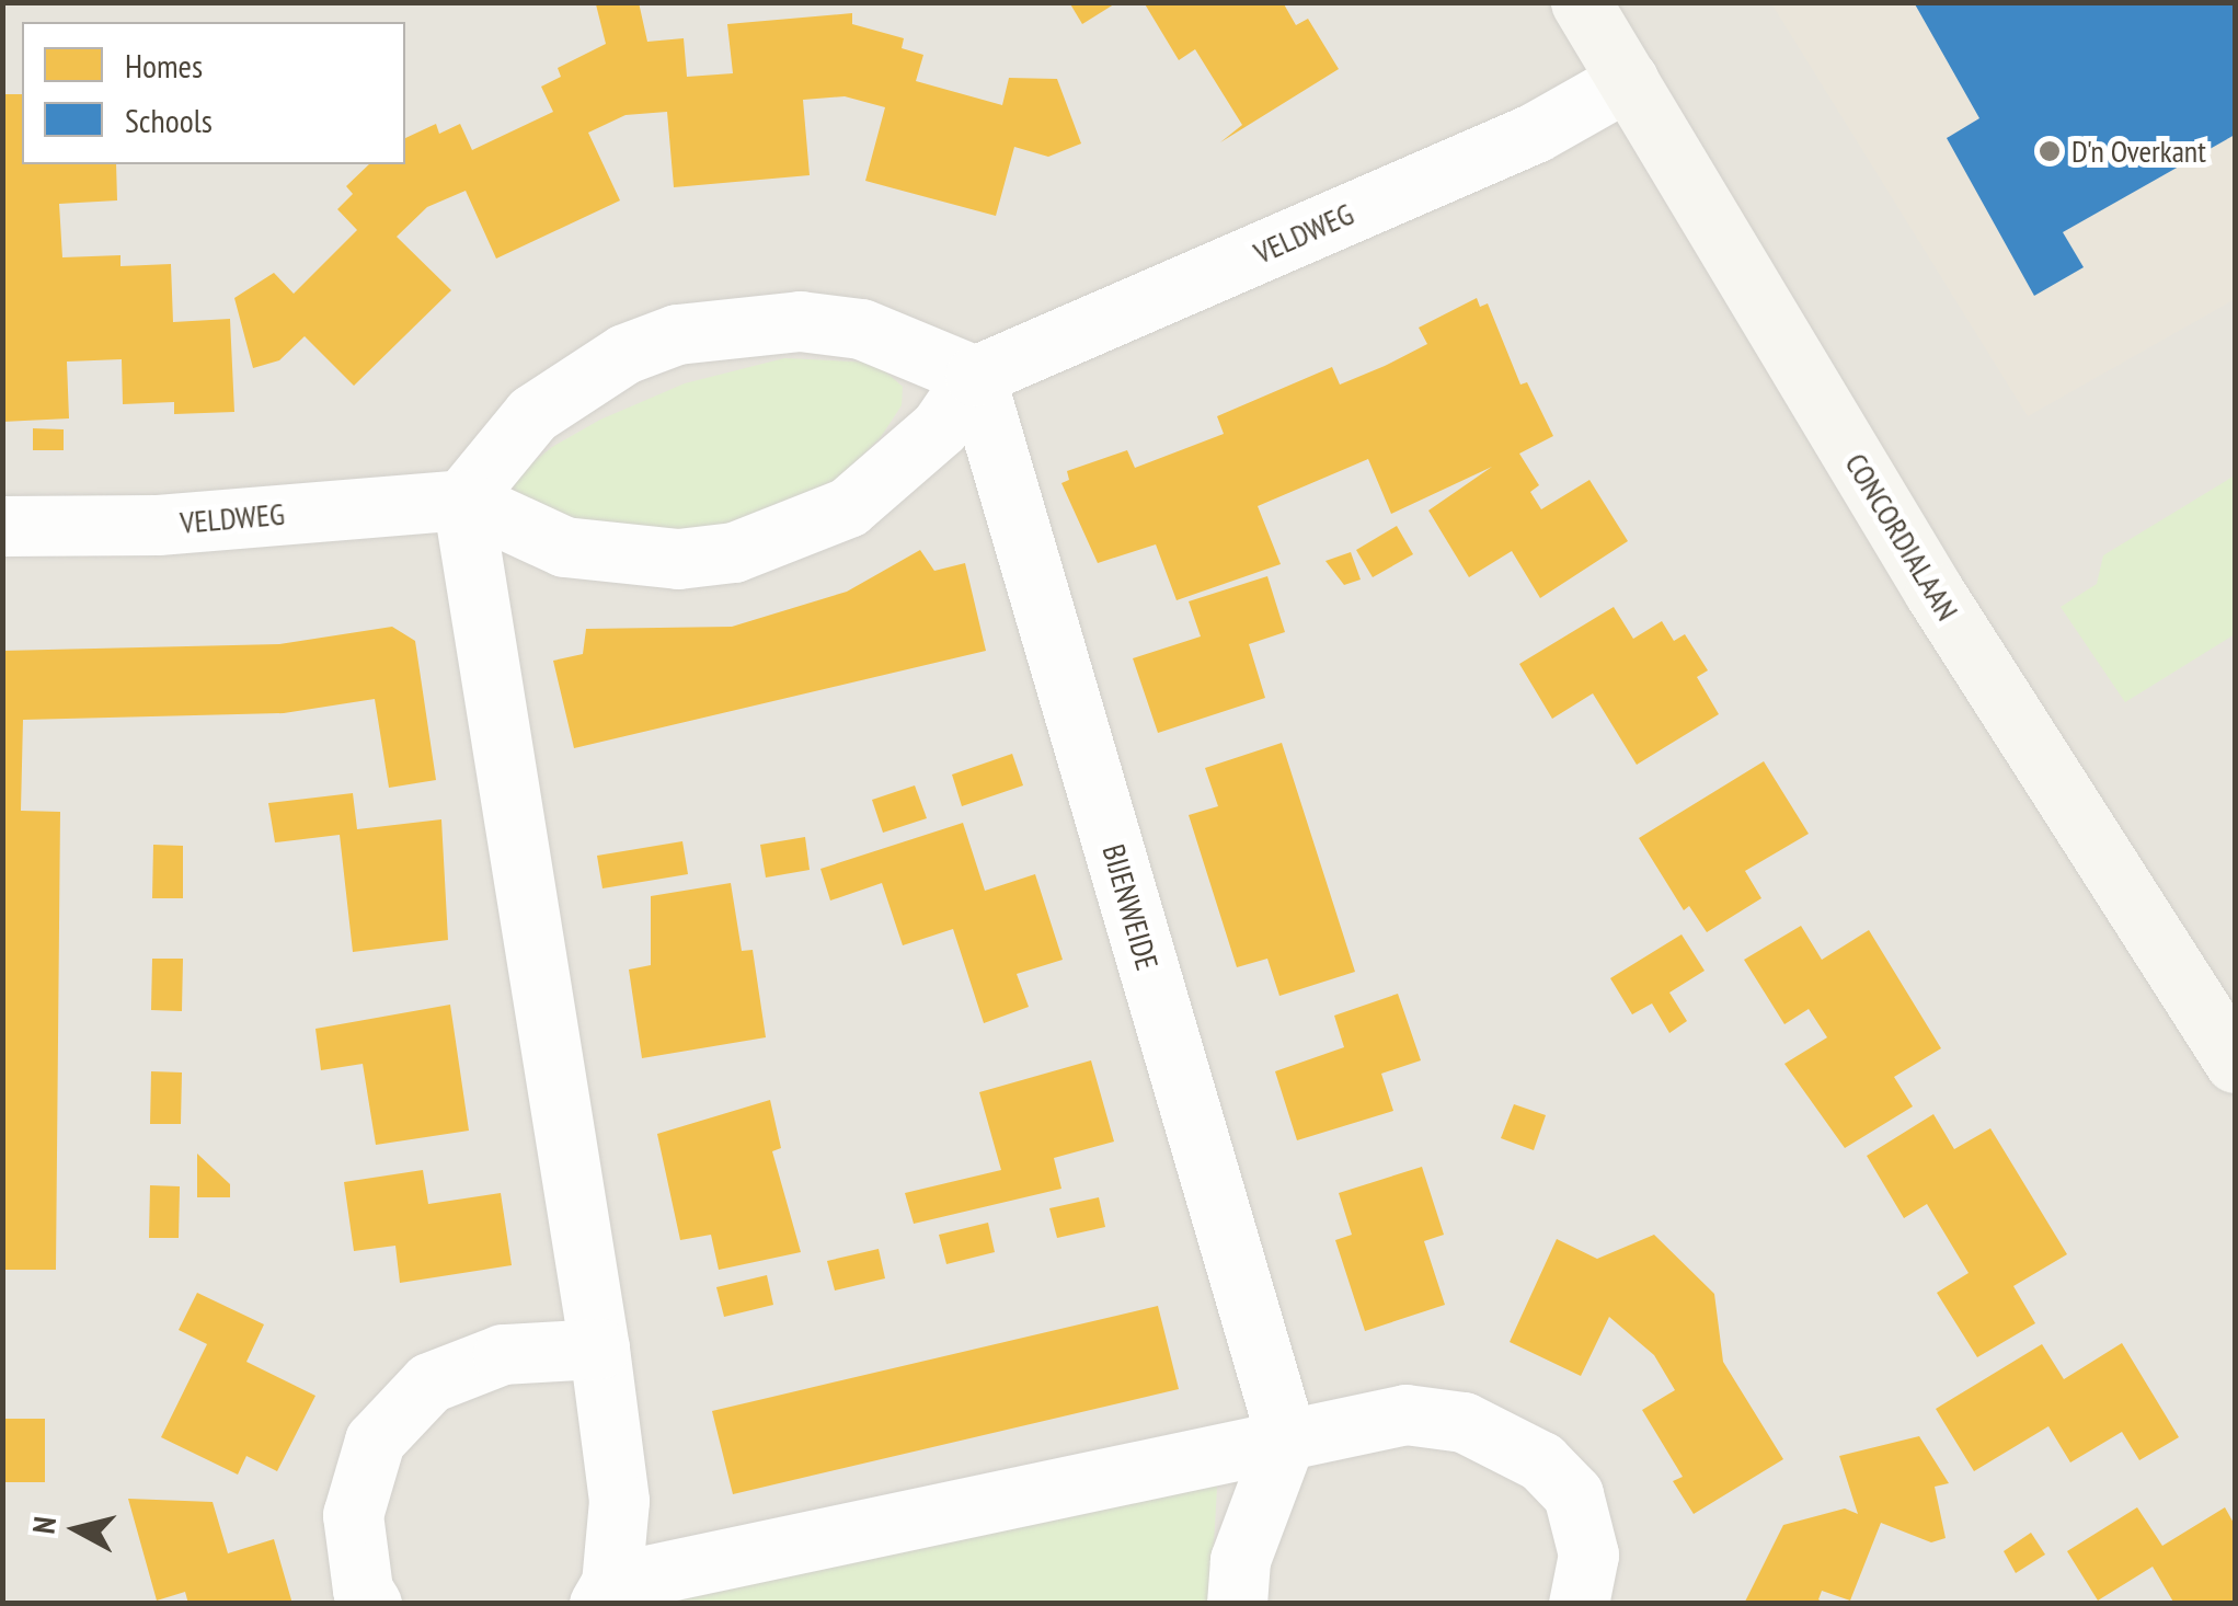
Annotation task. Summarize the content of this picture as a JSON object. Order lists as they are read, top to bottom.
{
  "streets": {
    "main road": ["CONCORDIALAAN"],
    "street": ["VELDWEG", "BIJENWEIDE"]
  },
  "crossings": [
    ["VELDWEG", "CONCORDIALAAN"],
    ["VELDWEG", "BIJENWEIDE"]
  ],
  "places": ["D'n Overkant"],
  "legend": ["Homes", "Schools"],
  "north": "left"
}
